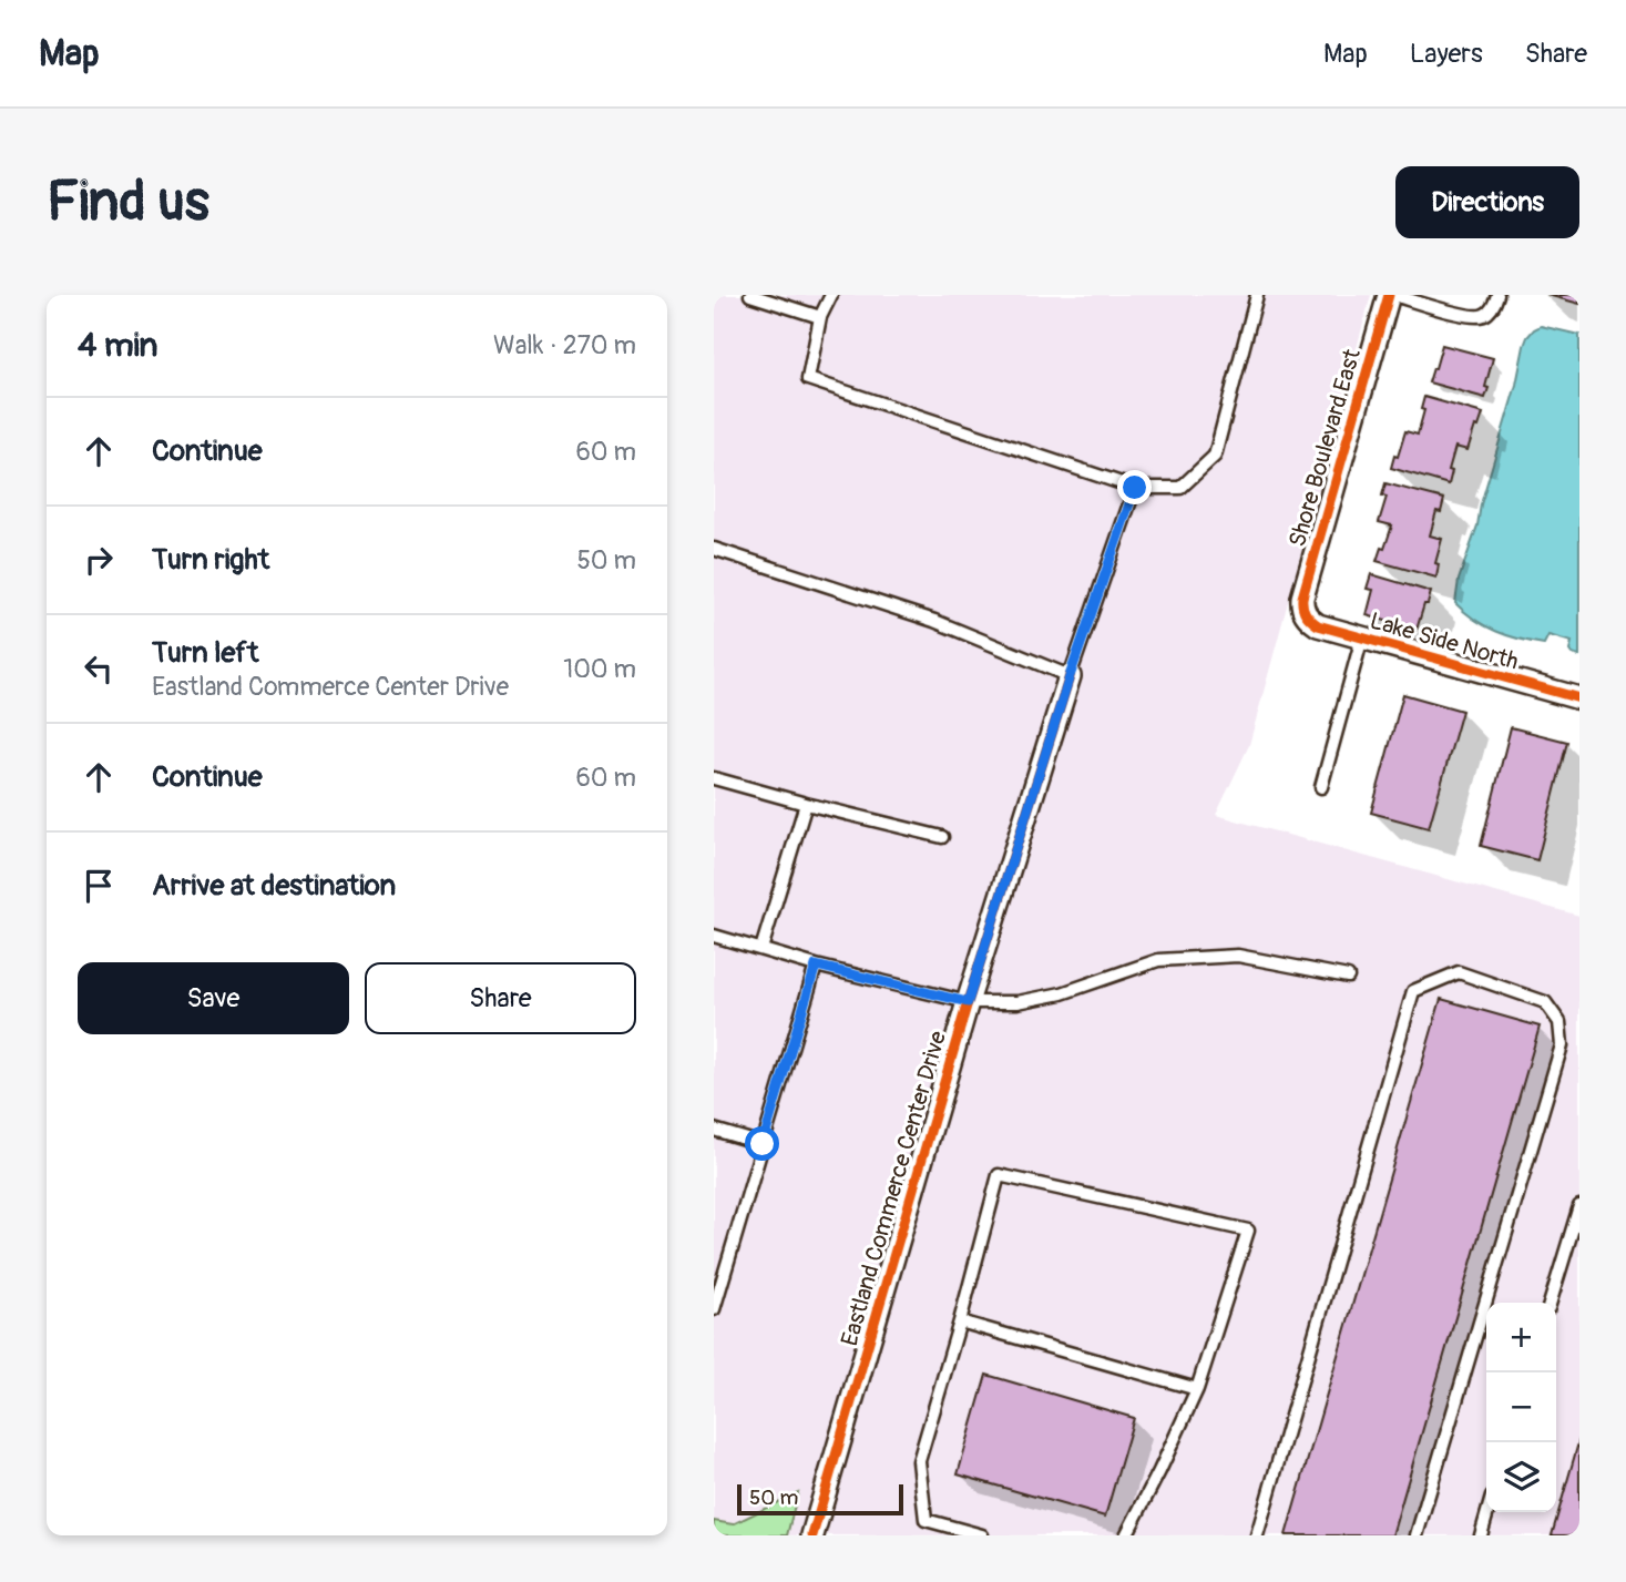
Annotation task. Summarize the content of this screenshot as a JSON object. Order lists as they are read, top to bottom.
{
  "streets": {
    "street": ["Shore Boulevard East", "Lake Side North", "Eastland Commerce Center Drive"]
  },
  "crossings": [
    ["Shore Boulevard East", "Lake Side North"]
  ],
  "scale_bar": "50 m",
  "page": {
    "header": "Map",
    "nav": ["Map", "Layers", "Share"],
    "buttons": [
      "Directions",
      ["Save", "Share"]
    ],
    "title": "Find us",
    "heading": ["4 min", "Walk · 270 m"],
    "list": [
      ["Continue", "60 m"],
      ["Turn right", "50 m"],
      ["Turn left", "Eastland Commerce Center Drive", "100 m"],
      ["Continue", "60 m"],
      "Arrive at destination"
    ],
    "map_buttons": ["+", "−"],
    "scale": "50 m"
  }
}
